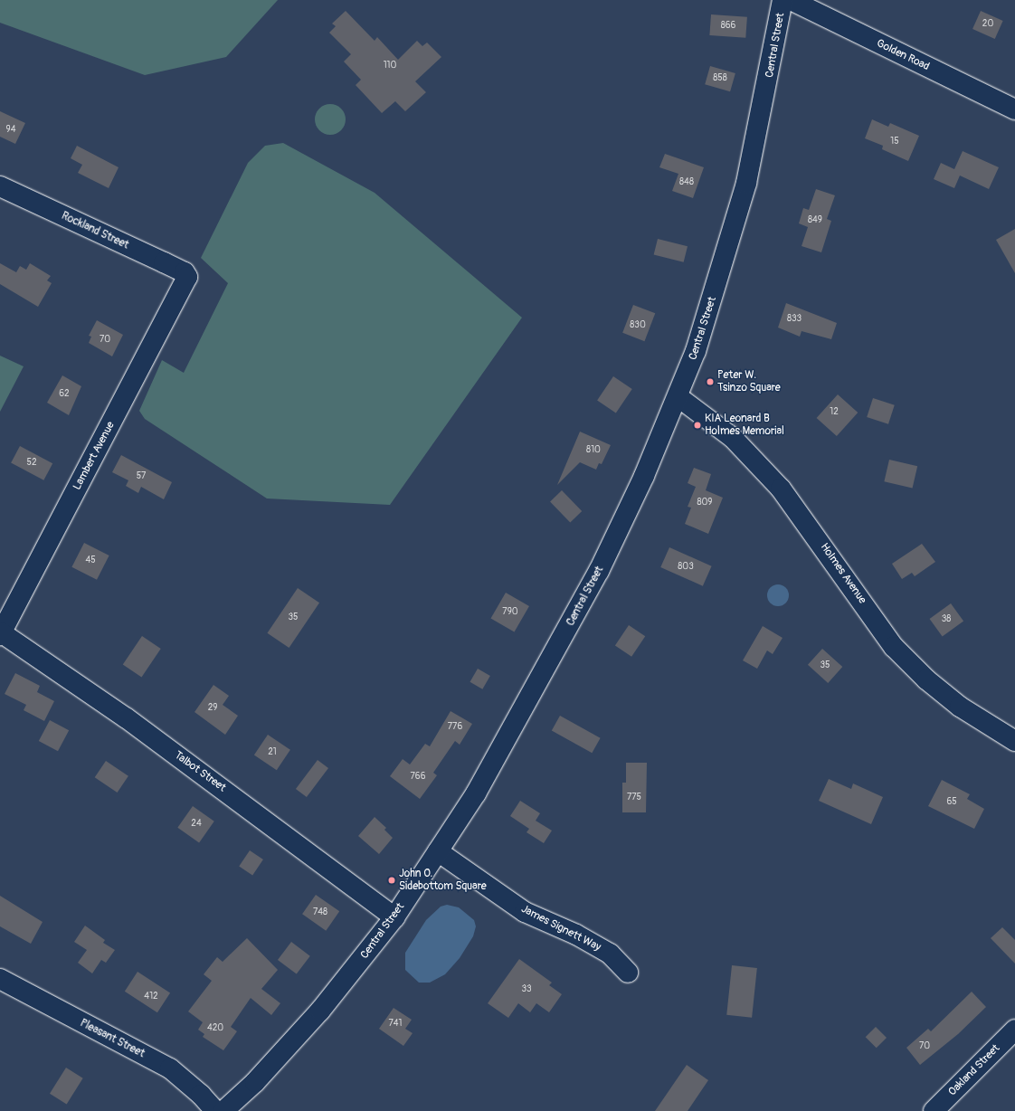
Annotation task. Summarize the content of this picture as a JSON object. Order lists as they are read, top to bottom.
{
  "streets": {
    "street": [
      "Central Street",
      "Golden Road",
      "Rockland Street",
      "Lambert Avenue",
      "Holmes Avenue",
      "Talbot Street",
      "James Signett Way",
      "Pleasant Street",
      "Oakland Street"
    ]
  },
  "crossings": [
    ["Central Street", "Holmes Avenue"],
    ["Central Street", "Talbot Street"],
    ["Central Street", "James Signett Way"],
    ["Rockland Street", "Lambert Avenue"],
    ["Lambert Avenue", "Talbot Street"]
  ],
  "places": ["Peter W. Tsinzo Square", "KIA Leonard B Holmes Memorial", "John O. Sidebottom Square"],
  "house_numbers": [
    "20",
    "866",
    "110",
    "858",
    "94",
    "15",
    "848",
    "849",
    "833",
    "830",
    "70",
    "62",
    "12",
    "810",
    "52",
    "57",
    "809",
    "45",
    "803",
    "790",
    "35",
    "38",
    "35",
    "29",
    "776",
    "21",
    "766",
    "775",
    "65",
    "24",
    "748",
    "33",
    "412",
    "741",
    "420",
    "70"
  ]
}
